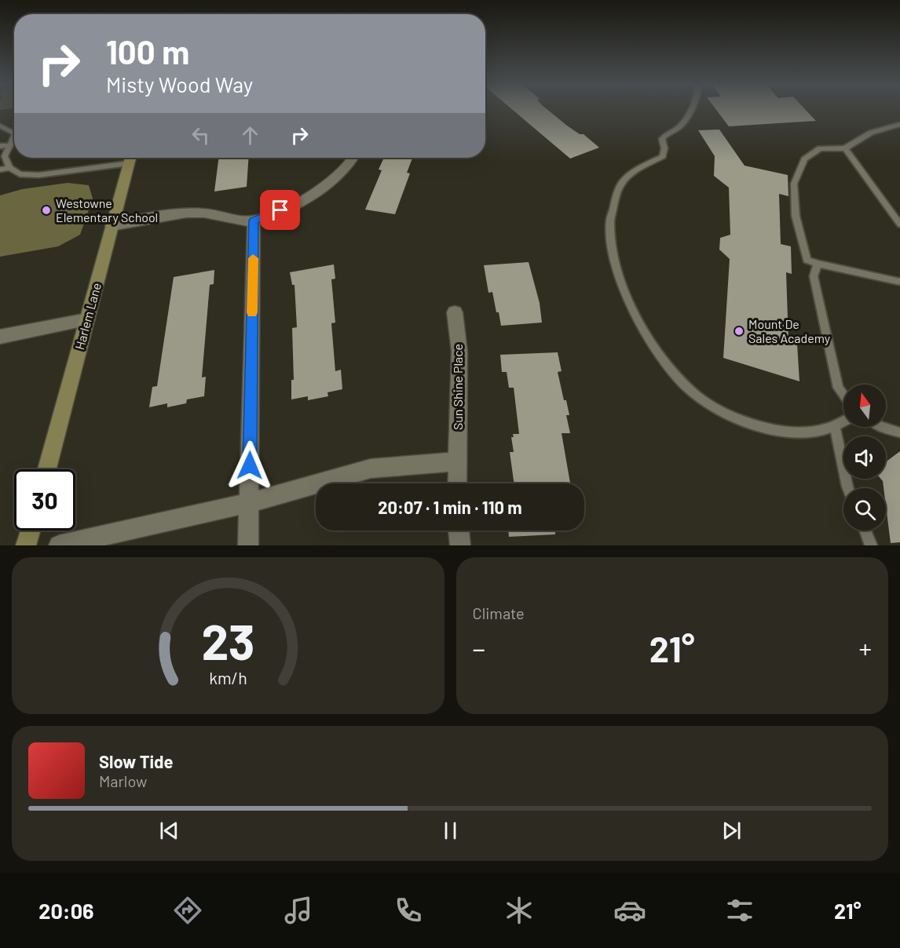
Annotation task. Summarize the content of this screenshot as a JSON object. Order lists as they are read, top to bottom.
{
  "streets": {
    "street": ["Harlem Lane", "Sun Shine Place"]
  },
  "places": ["Westowne Elementary School", "Mount De Sales Academy"],
  "north": "top",
  "page": {
    "turn": ["100 m", "Misty Wood Way"],
    "limit": "30",
    "trip": "20:07 · 1 min · 110 m",
    "tile": "Climate",
    "heat": ["−", "21°", "+"],
    "song": ["Slow Tide", "Marlow"],
    "tabs": ["20:06", "21°"],
    "gauge": ["23", "km/h"]
  }
}
